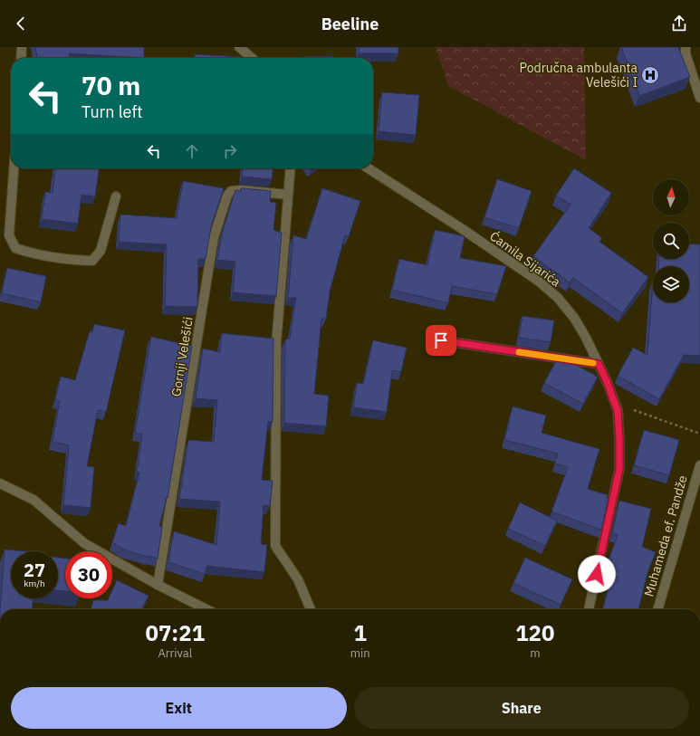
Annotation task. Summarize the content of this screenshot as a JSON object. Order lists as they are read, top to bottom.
{
  "streets": {
    "street": ["Ćamila Sijarića", "Gornji Velešići", "Muhameda ef. Pandže"]
  },
  "places": {
    "hospital": ["Područna ambulanta Velešići I"]
  },
  "north": "top",
  "page": {
    "header": "Beeline",
    "turn": ["70 m", "Turn left"],
    "speed": "27 km/h",
    "limit": "30",
    "eta": [
      "07:21",
      "Arrival",
      "1",
      "min",
      "120",
      "m"
    ],
    "buttons": ["Exit", "Share"]
  }
}
